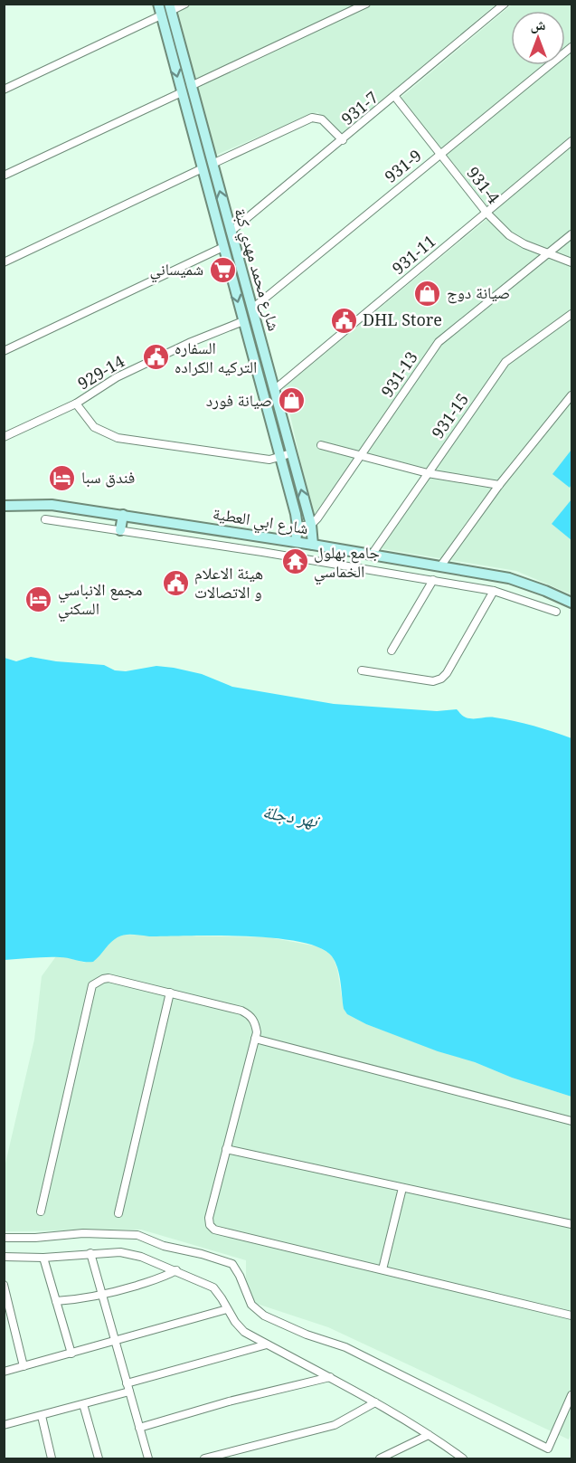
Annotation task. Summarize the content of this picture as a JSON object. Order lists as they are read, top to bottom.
{
  "streets": {
    "street": [
      "931-7",
      "931-9",
      "931-4",
      "931-11",
      "شارع محمد مهدي كبة",
      "929-14",
      "931-13",
      "931-15",
      "شارع ابي العطية"
    ]
  },
  "crossings": [
    ["931-7", "931-4"],
    ["931-7", "شارع محمد مهدي كبة"],
    ["931-9", "931-4"],
    ["931-9", "شارع محمد مهدي كبة"],
    ["931-4", "931-11"],
    ["931-4", "931-13"],
    ["931-11", "شارع محمد مهدي كبة"],
    ["شارع محمد مهدي كبة", "929-14"],
    ["شارع محمد مهدي كبة", "931-13"],
    ["شارع محمد مهدي كبة", "شارع ابي العطية"],
    ["931-15", "شارع ابي العطية"]
  ],
  "water": ["نهر دجلة"],
  "places": {
    "supermarket": ["شميساني"],
    "shop": ["صيانة دوج", "صيانة فورد"],
    "public building": ["DHL Store", "السفاره التركيه الكراده", "هيئة الاعلام و الاتصالات"],
    "hotel": ["فندق سبا", "مجمع الانباسي السكني"],
    "temple": ["جامع بهلول الخماسي"]
  },
  "north": "top"
}
